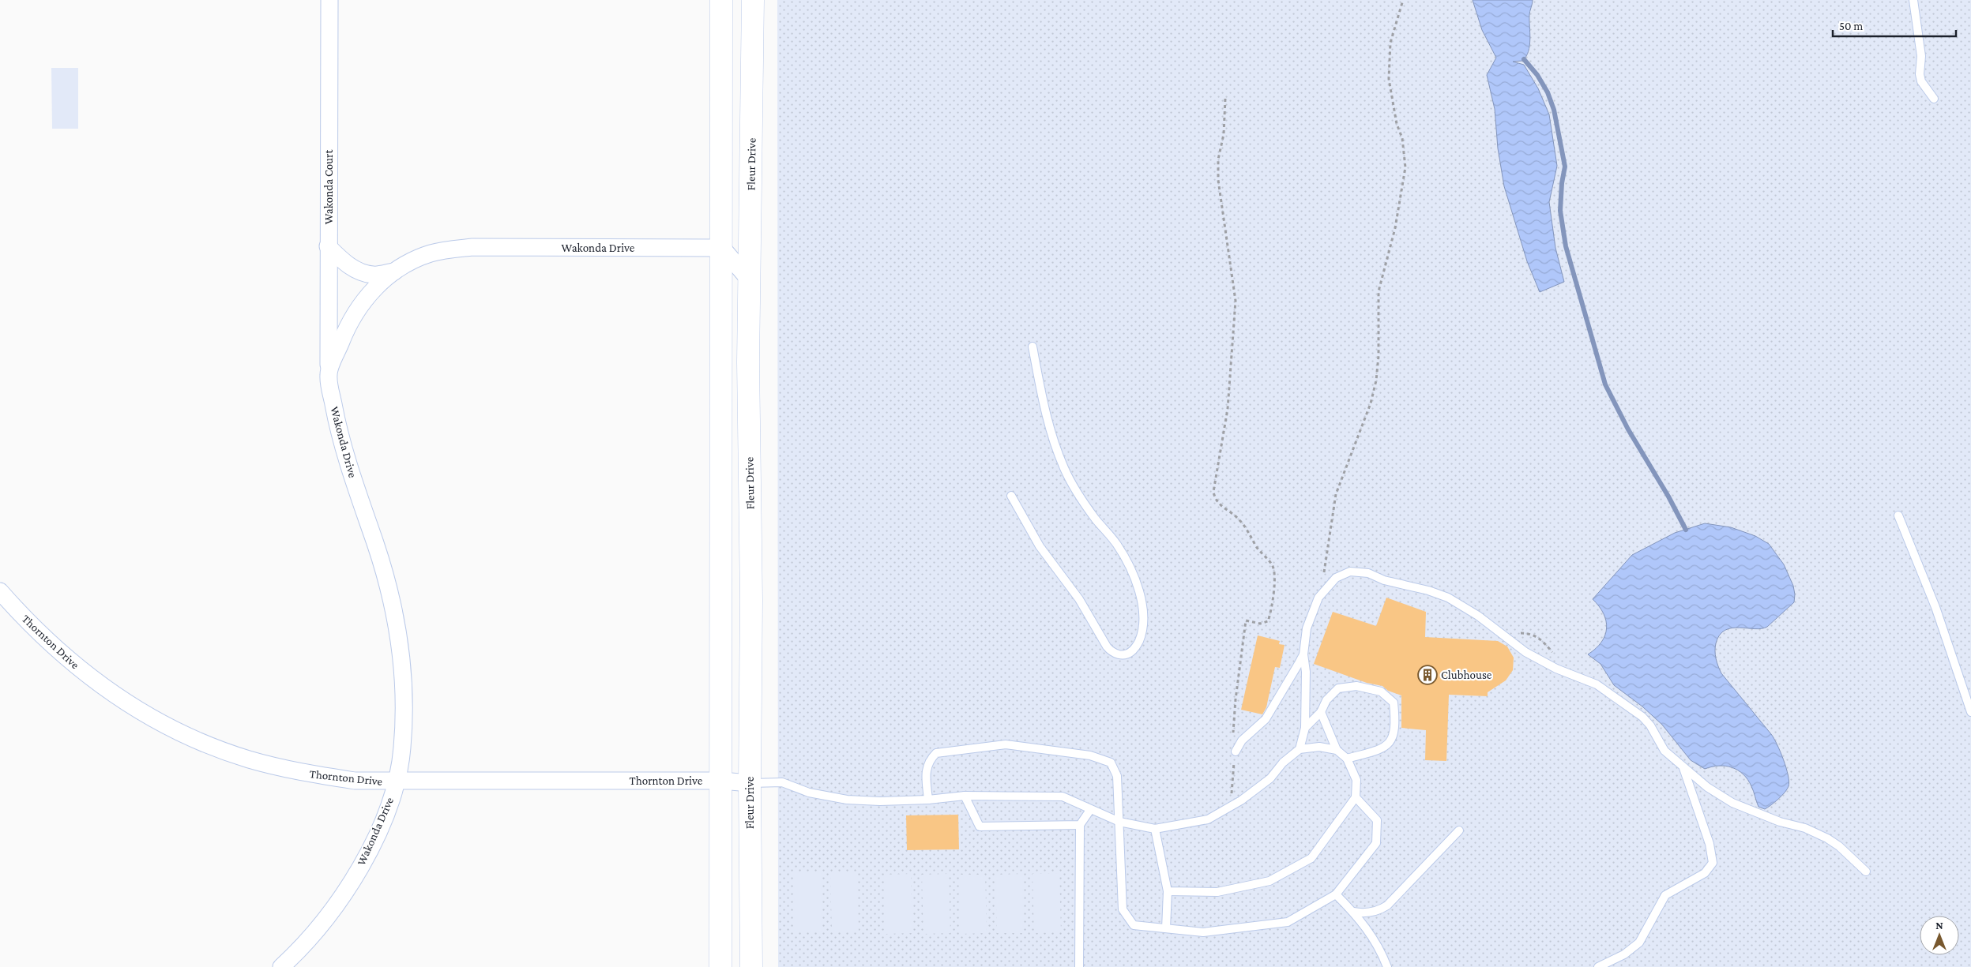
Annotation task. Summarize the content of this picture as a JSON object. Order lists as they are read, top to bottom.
{
  "streets": {
    "main road": ["Fleur Drive"],
    "street": ["Wakonda Court", "Wakonda Drive", "Thornton Drive"]
  },
  "crossings": [
    ["Fleur Drive", "Thornton Drive"],
    ["Wakonda Court", "Wakonda Drive"],
    ["Wakonda Drive", "Thornton Drive"]
  ],
  "places": {
    "building": ["Clubhouse"]
  },
  "scale_bar": "50 m",
  "north": "top"
}
